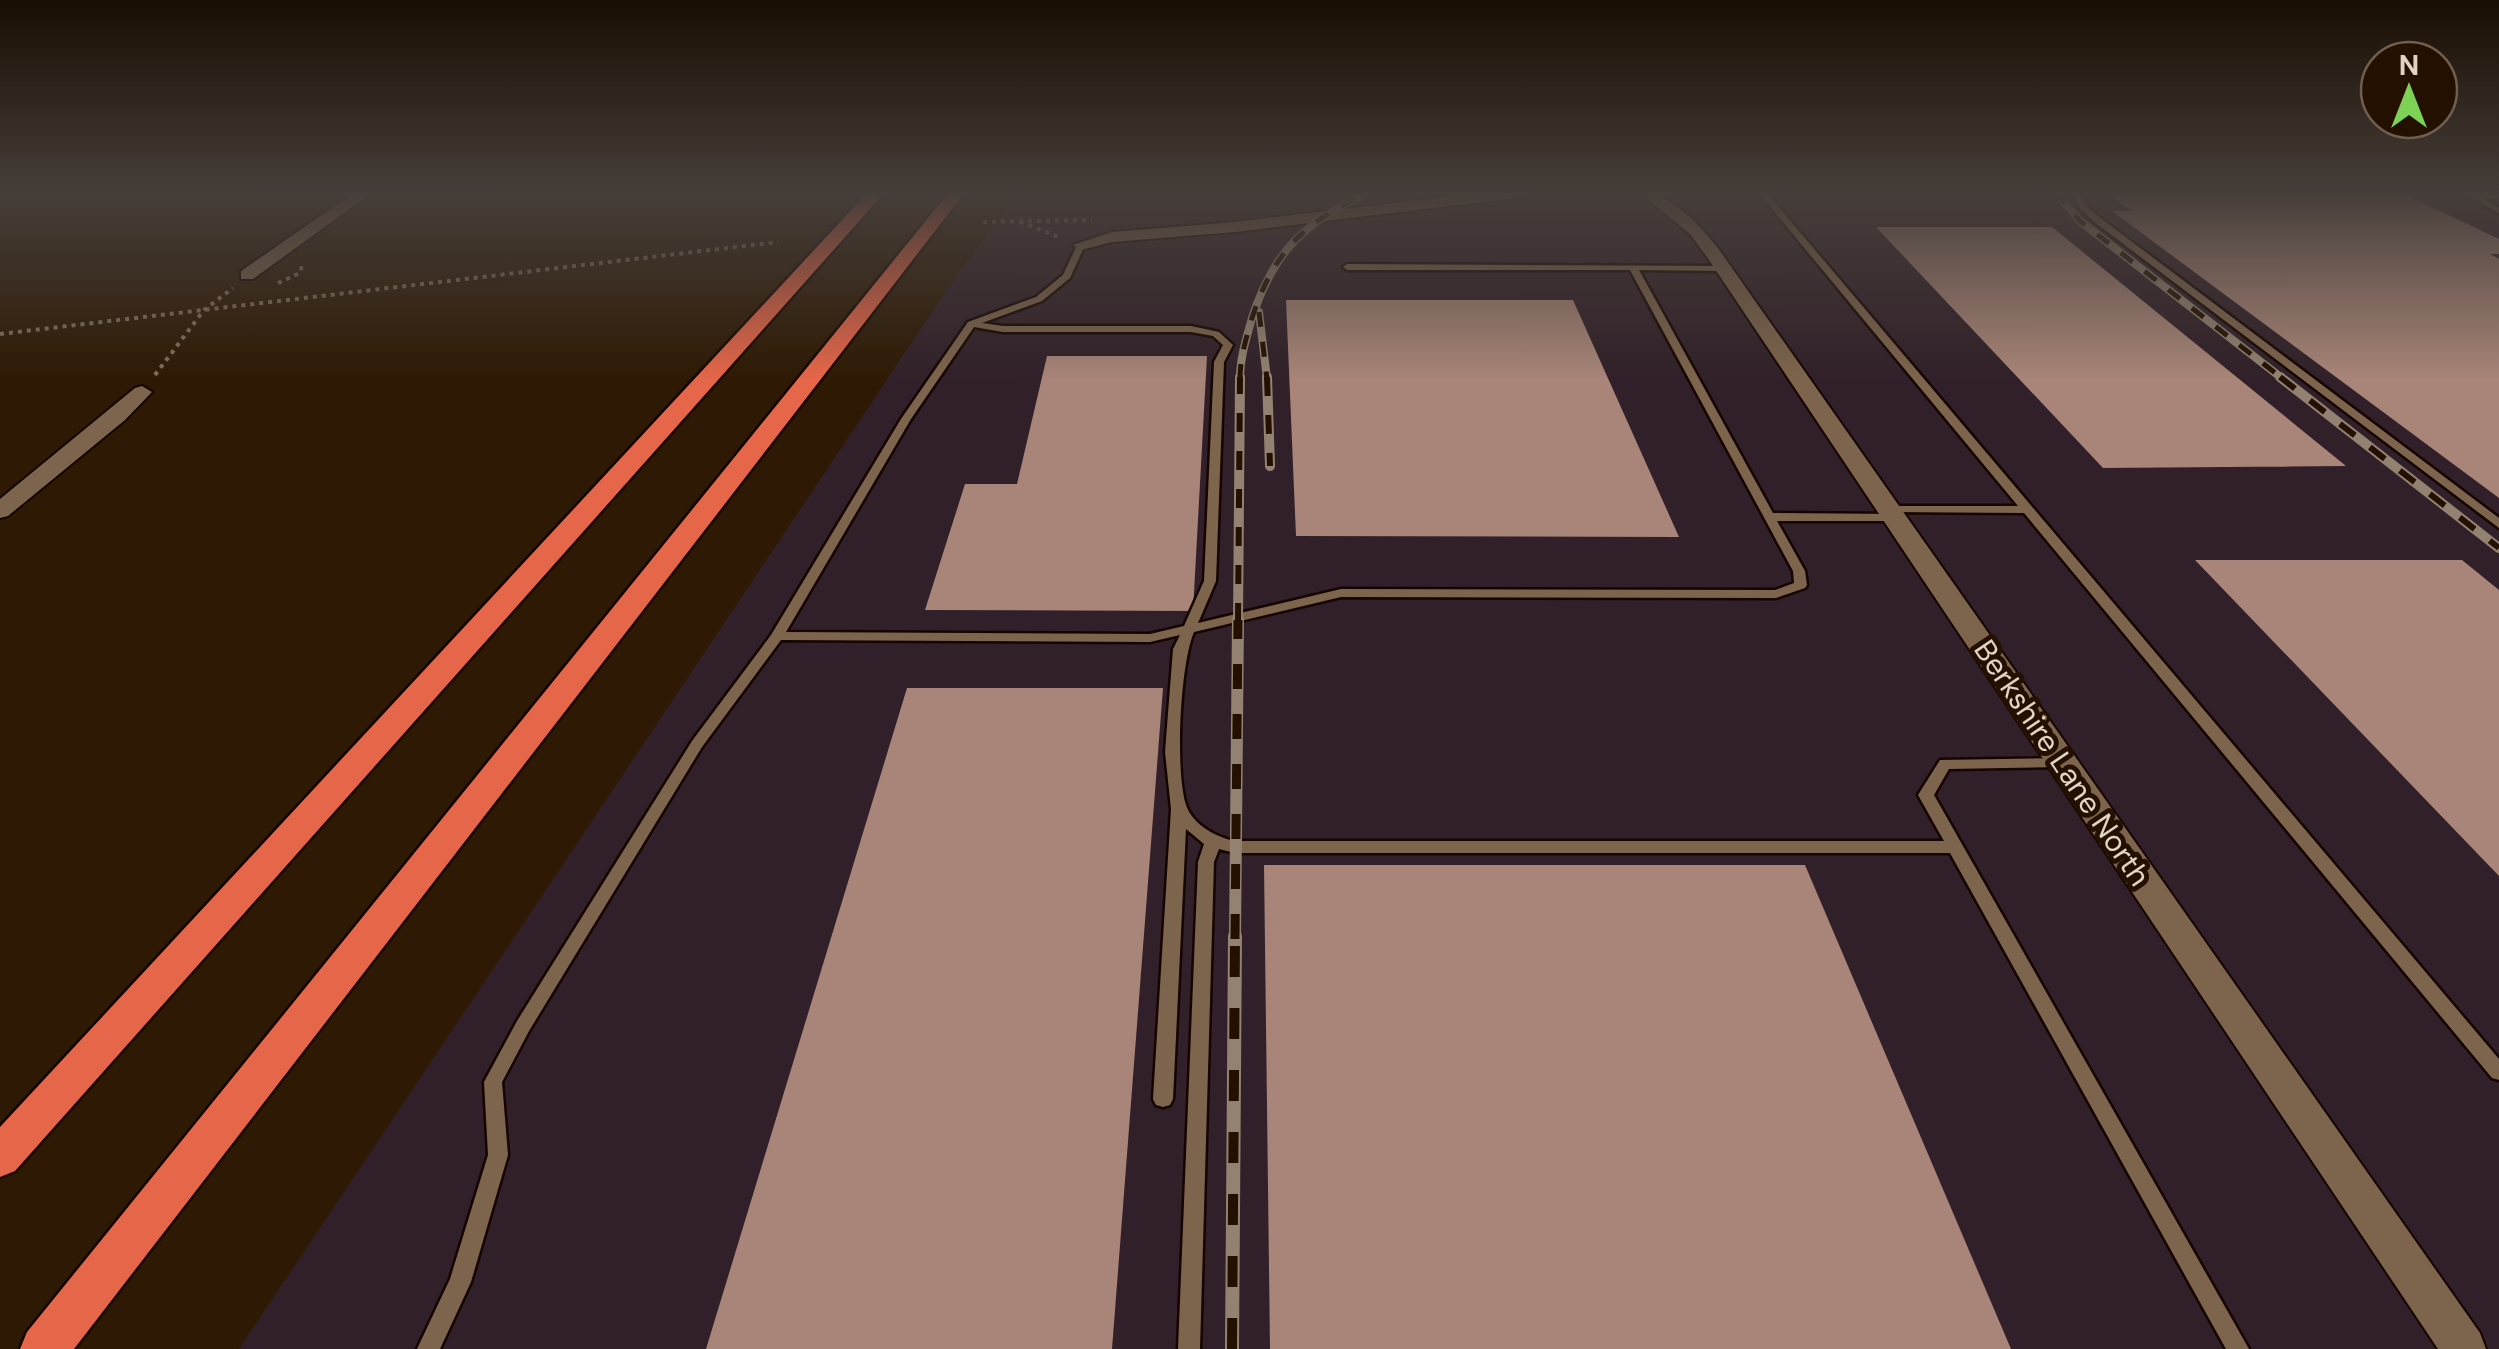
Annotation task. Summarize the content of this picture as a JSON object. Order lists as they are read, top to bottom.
{
  "streets": {
    "street": ["Berkshire Lane North"]
  },
  "north": "top"
}
